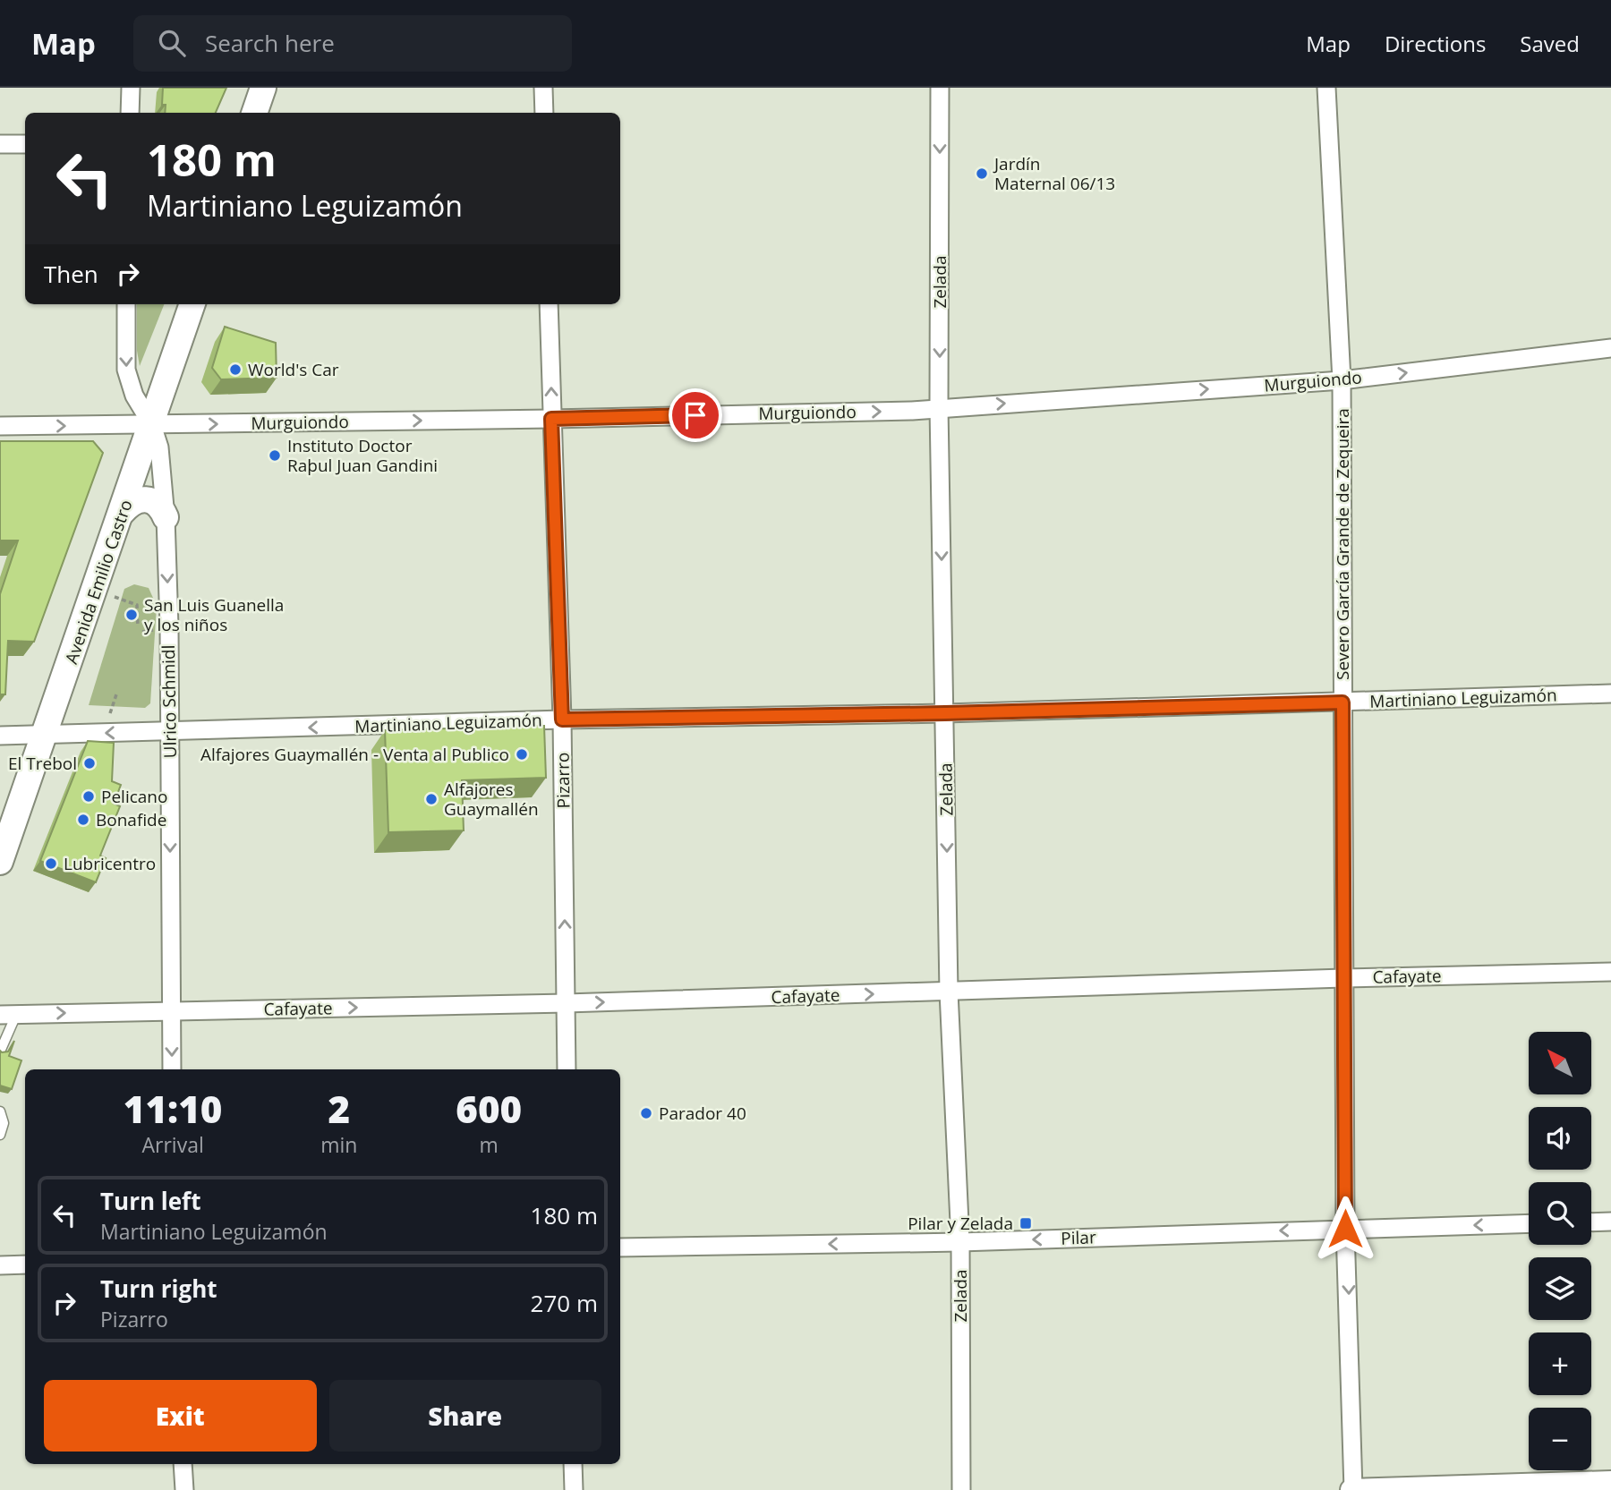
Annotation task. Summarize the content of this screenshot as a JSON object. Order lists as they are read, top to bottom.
{
  "streets": {
    "main road": ["Avenida Emilio Castro"],
    "street": [
      "Zelada",
      "Murguiondo",
      "Severo García Grande de Zequeira",
      "Martiniano Leguizamón",
      "Ulrico Schmidl",
      "Pizarro",
      "Cafayate",
      "Pilar"
    ]
  },
  "crossings": [
    ["Zelada", "Murguiondo"],
    ["Zelada", "Martiniano Leguizamón"],
    ["Zelada", "Cafayate"],
    ["Zelada", "Pilar"],
    ["Murguiondo", "Severo García Grande de Zequeira"],
    ["Murguiondo", "Avenida Emilio Castro"],
    ["Murguiondo", "Ulrico Schmidl"],
    ["Murguiondo", "Pizarro"],
    ["Severo García Grande de Zequeira", "Martiniano Leguizamón"],
    ["Severo García Grande de Zequeira", "Cafayate"],
    ["Severo García Grande de Zequeira", "Pilar"],
    ["Avenida Emilio Castro", "Martiniano Leguizamón"],
    ["Avenida Emilio Castro", "Ulrico Schmidl"],
    ["Martiniano Leguizamón", "Ulrico Schmidl"],
    ["Martiniano Leguizamón", "Pizarro"],
    ["Ulrico Schmidl", "Cafayate"],
    ["Pizarro", "Cafayate"]
  ],
  "one_way": [
    "Zelada",
    "Murguiondo",
    "Ulrico Schmidl",
    "Pizarro",
    "Cafayate",
    "Pilar"
  ],
  "places": {
    "other": [
      "Jardín Maternal 06/13",
      "World's Car",
      "Instituto Doctor Raþul Juan Gandini",
      "San Luis Guanella y los niños",
      "Alfajores Guaymallén - Venta al Publico",
      "El Trebol",
      "Pelicano",
      "Alfajores Guaymallén",
      "Bonafide",
      "Lubricentro",
      "Parador 40"
    ],
    "transit": ["Pilar y Zelada"]
  },
  "north": "top left",
  "page": {
    "header": "Map",
    "search": "Search here",
    "nav": ["Map", "Directions", "Saved"],
    "turn": ["180 m", "Martiniano Leguizamón"],
    "then": "Then",
    "map_buttons": ["+", "−"],
    "eta": [
      "11:10",
      "Arrival",
      "2",
      "min",
      "600",
      "m"
    ],
    "list": [
      {
        "name": "Turn left",
        "note": "Martiniano Leguizamón",
        "value": "180 m"
      },
      {
        "name": "Turn right",
        "note": "Pizarro",
        "value": "270 m"
      }
    ],
    "buttons": ["Exit", "Share"]
  }
}
